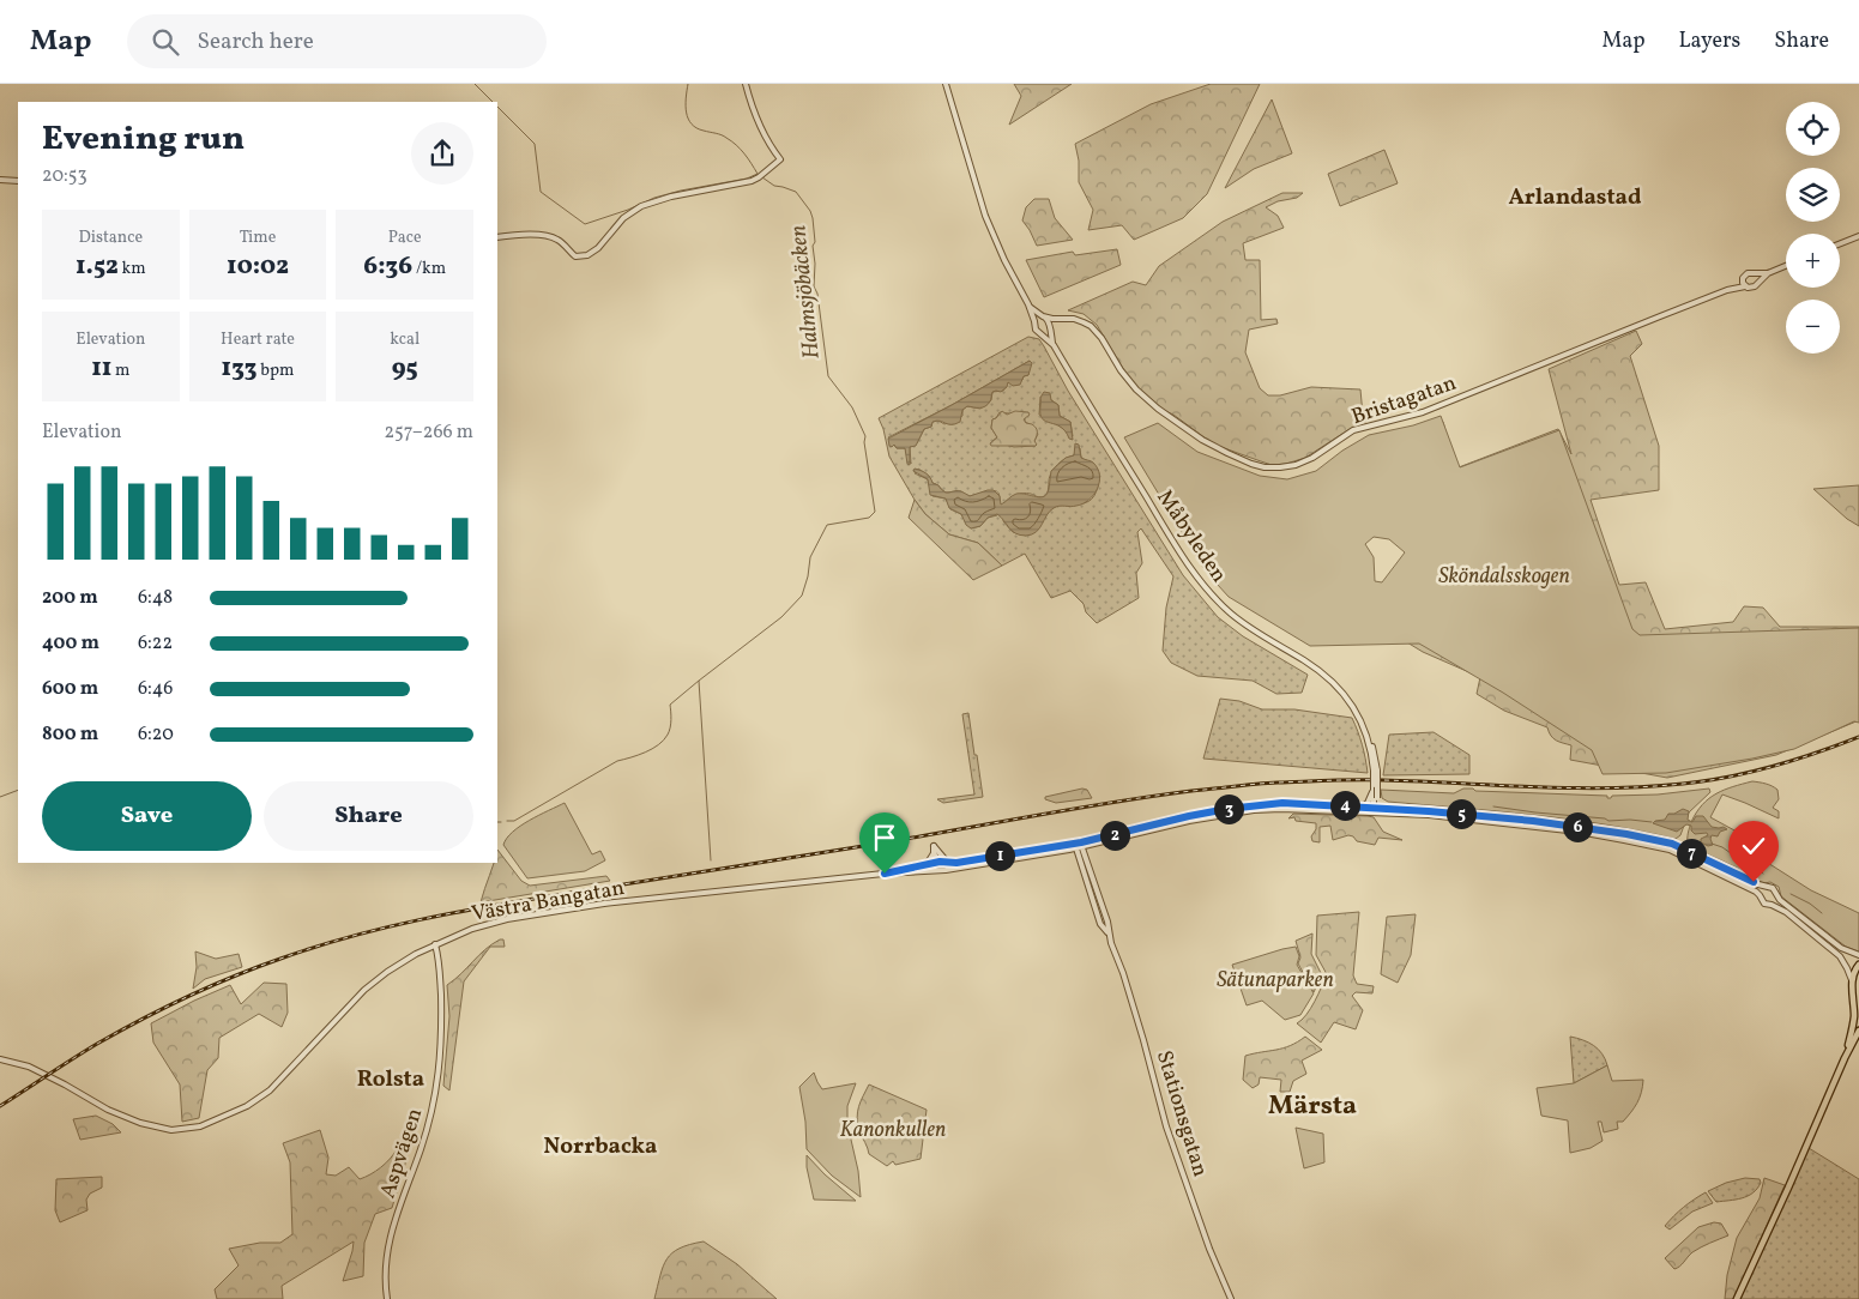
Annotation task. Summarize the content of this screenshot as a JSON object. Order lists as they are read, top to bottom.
{
  "streets": {
    "street": [
      "Bristagatan",
      "Måbyleden",
      "Västra Bangatan",
      "Stationsgatan",
      "Aspvägen"
    ]
  },
  "crossings": [
    ["Bristagatan", "Måbyleden"],
    ["Måbyleden", "Västra Bangatan"],
    ["Västra Bangatan", "Stationsgatan"],
    ["Västra Bangatan", "Aspvägen"]
  ],
  "districts": [
    "Arlandastad",
    "Rolsta",
    "Märsta",
    "Norrbacka"
  ],
  "water": ["Halmsjöbäcken"],
  "parks": ["Sköndalsskogen", "Sätunaparken", "Kanonkullen"],
  "page": {
    "header": "Map",
    "search": "Search here",
    "nav": ["Map", "Layers", "Share"],
    "map_buttons": ["+", "−"],
    "heading": ["Evening run", "20:53"],
    "stats": [
      ["Distance", "1.52 km"],
      ["Time", "10:02"],
      ["Pace", "6:36 /km"],
      ["Elevation", "11 m"],
      ["Heart rate", "133 bpm"],
      ["kcal", "95"]
    ],
    "chart": ["Elevation", "257–266 m"],
    "list": [
      {
        "name": "200 m",
        "note": "6:48"
      },
      {
        "name": "400 m",
        "note": "6:22"
      },
      {
        "name": "600 m",
        "note": "6:46"
      },
      {
        "name": "800 m",
        "note": "6:20"
      }
    ],
    "buttons": ["Save", "Share"],
    "pins": [
      "4",
      "3",
      "5",
      "6",
      "2",
      "7",
      "1"
    ]
  }
}
